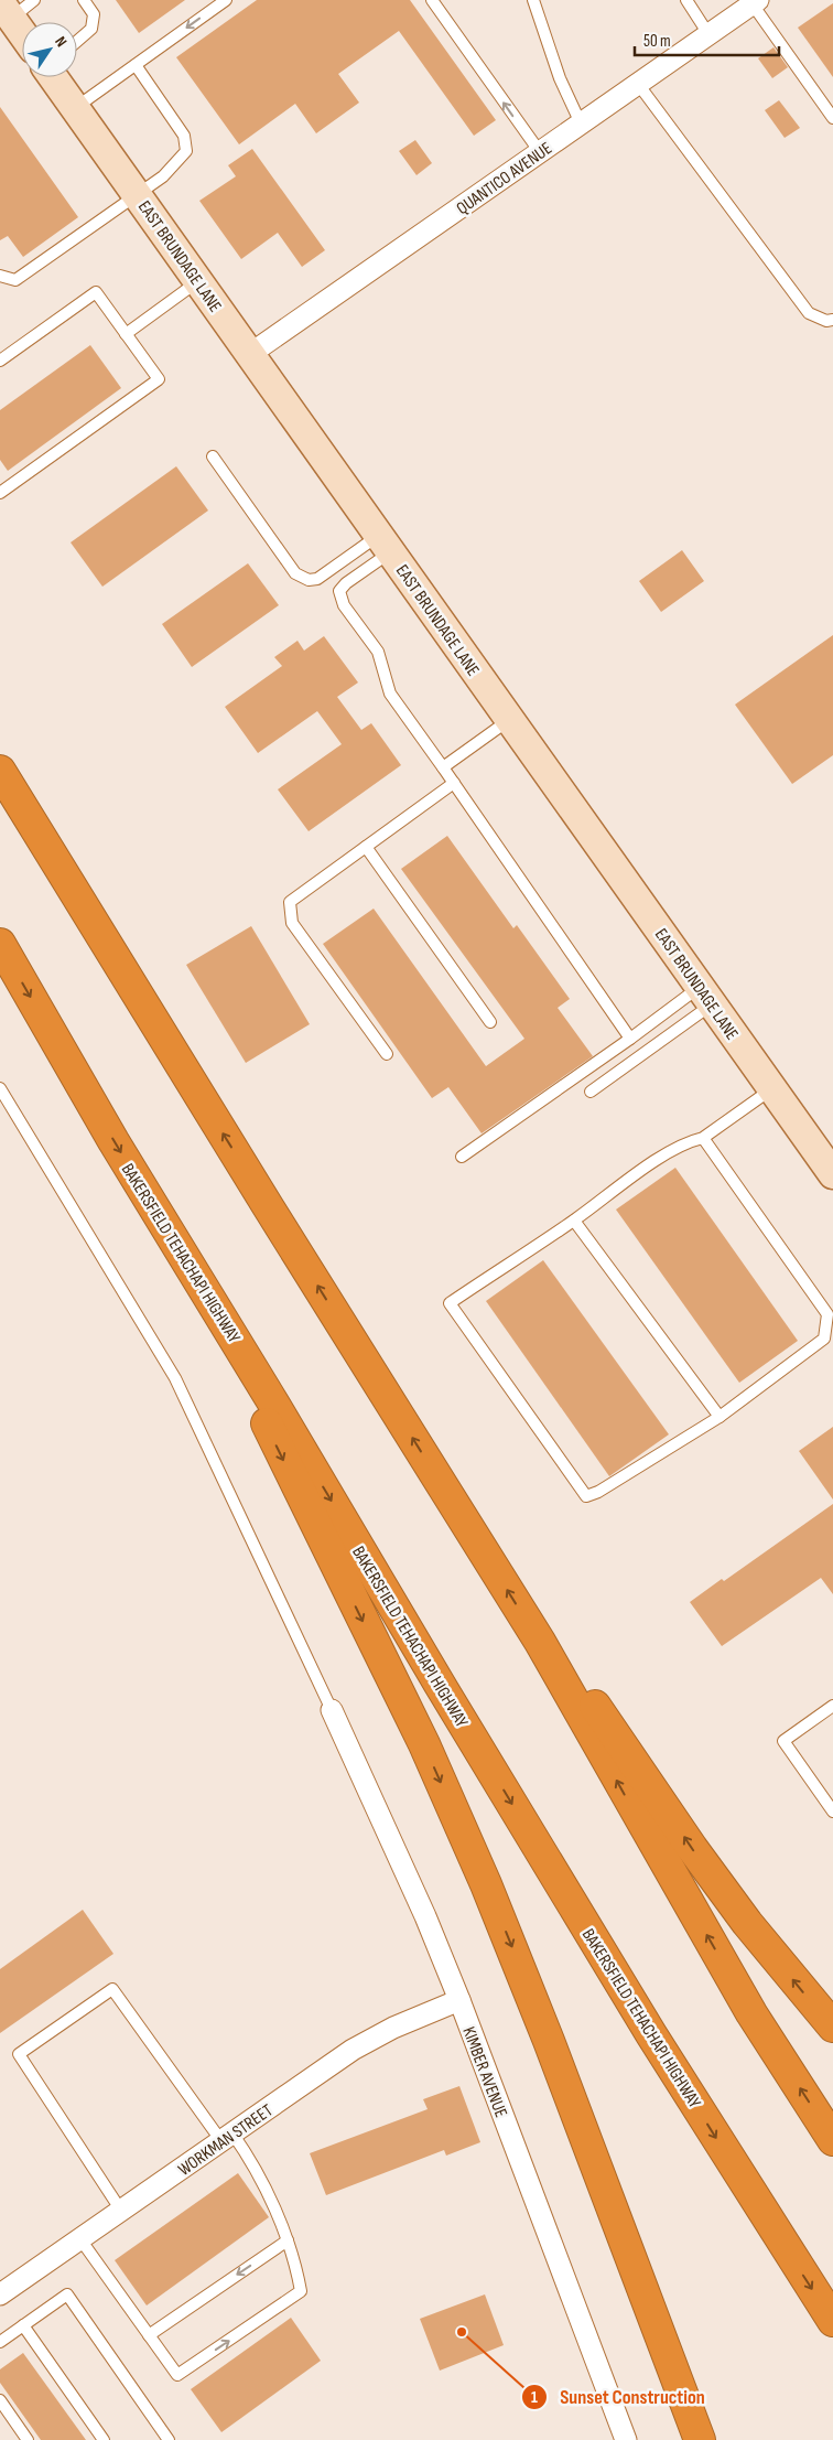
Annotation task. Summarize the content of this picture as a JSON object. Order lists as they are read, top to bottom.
{
  "streets": {
    "highway": ["BAKERSFIELD TEHACHAPI HIGHWAY"],
    "main road": ["EAST BRUNDAGE LANE"],
    "street": ["QUANTICO AVENUE", "KIMBER AVENUE", "WORKMAN STREET"]
  },
  "crossings": [
    ["QUANTICO AVENUE", "EAST BRUNDAGE LANE"],
    ["KIMBER AVENUE", "WORKMAN STREET"]
  ],
  "places": ["Sunset Construction"],
  "scale_bar": "50 m",
  "north": "top right"
}
